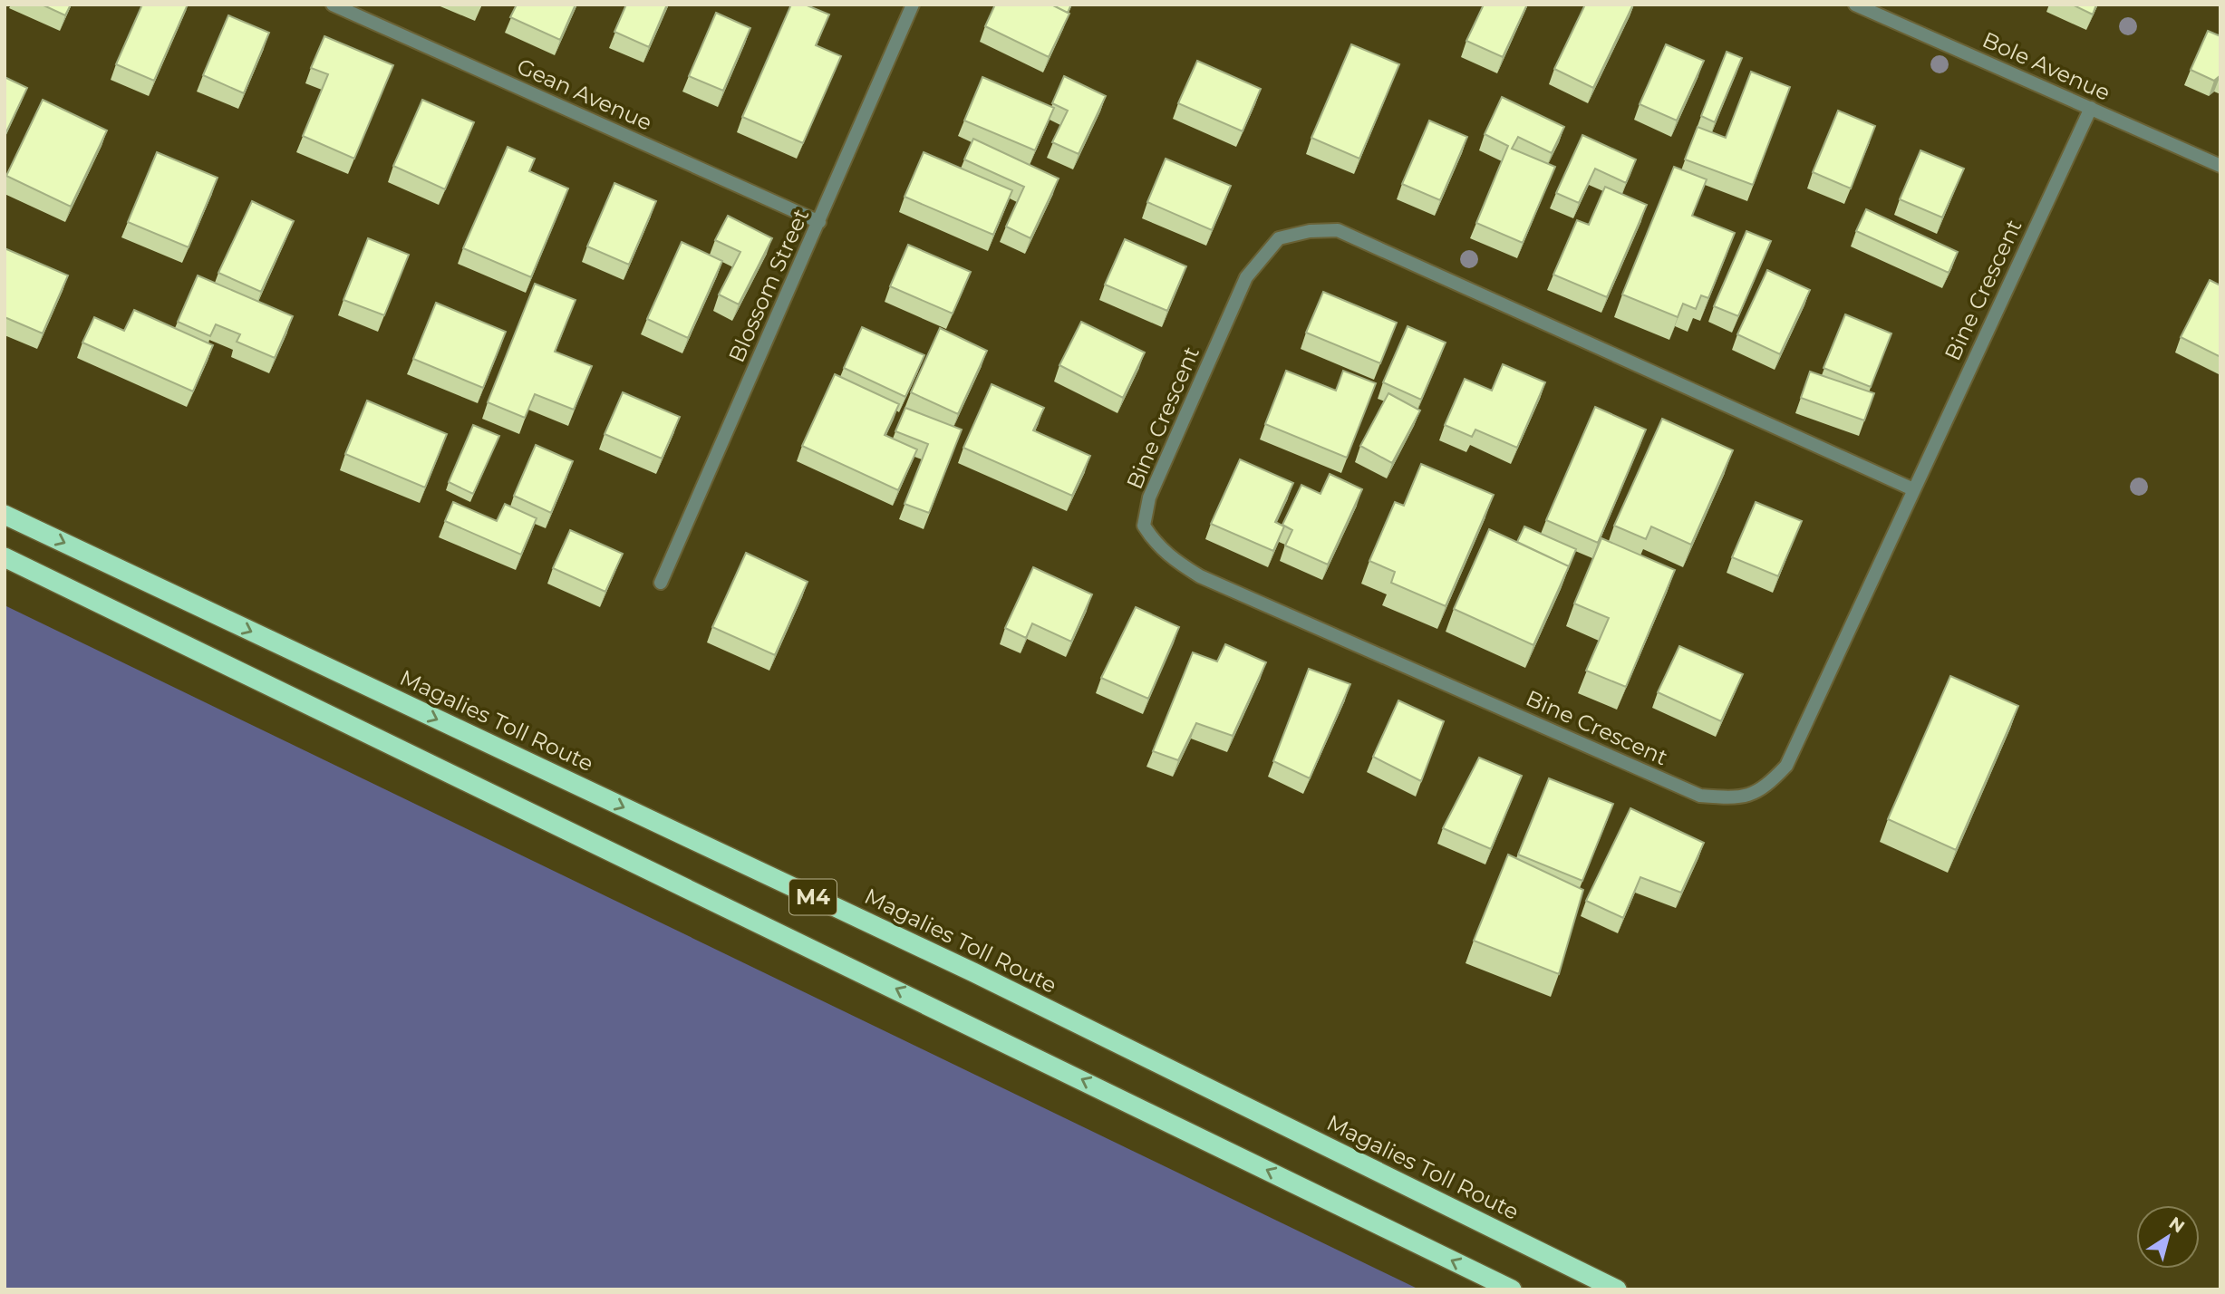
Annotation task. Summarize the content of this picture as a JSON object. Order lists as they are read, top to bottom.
{
  "streets": {
    "highway": ["Magalies Toll Route", "M4"],
    "street": [
      "Bole Avenue",
      "Gean Avenue",
      "Blossom Street",
      "Bine Crescent"
    ]
  },
  "crossings": [
    ["Bole Avenue", "Bine Crescent"],
    ["Gean Avenue", "Blossom Street"]
  ],
  "north": "top right"
}
